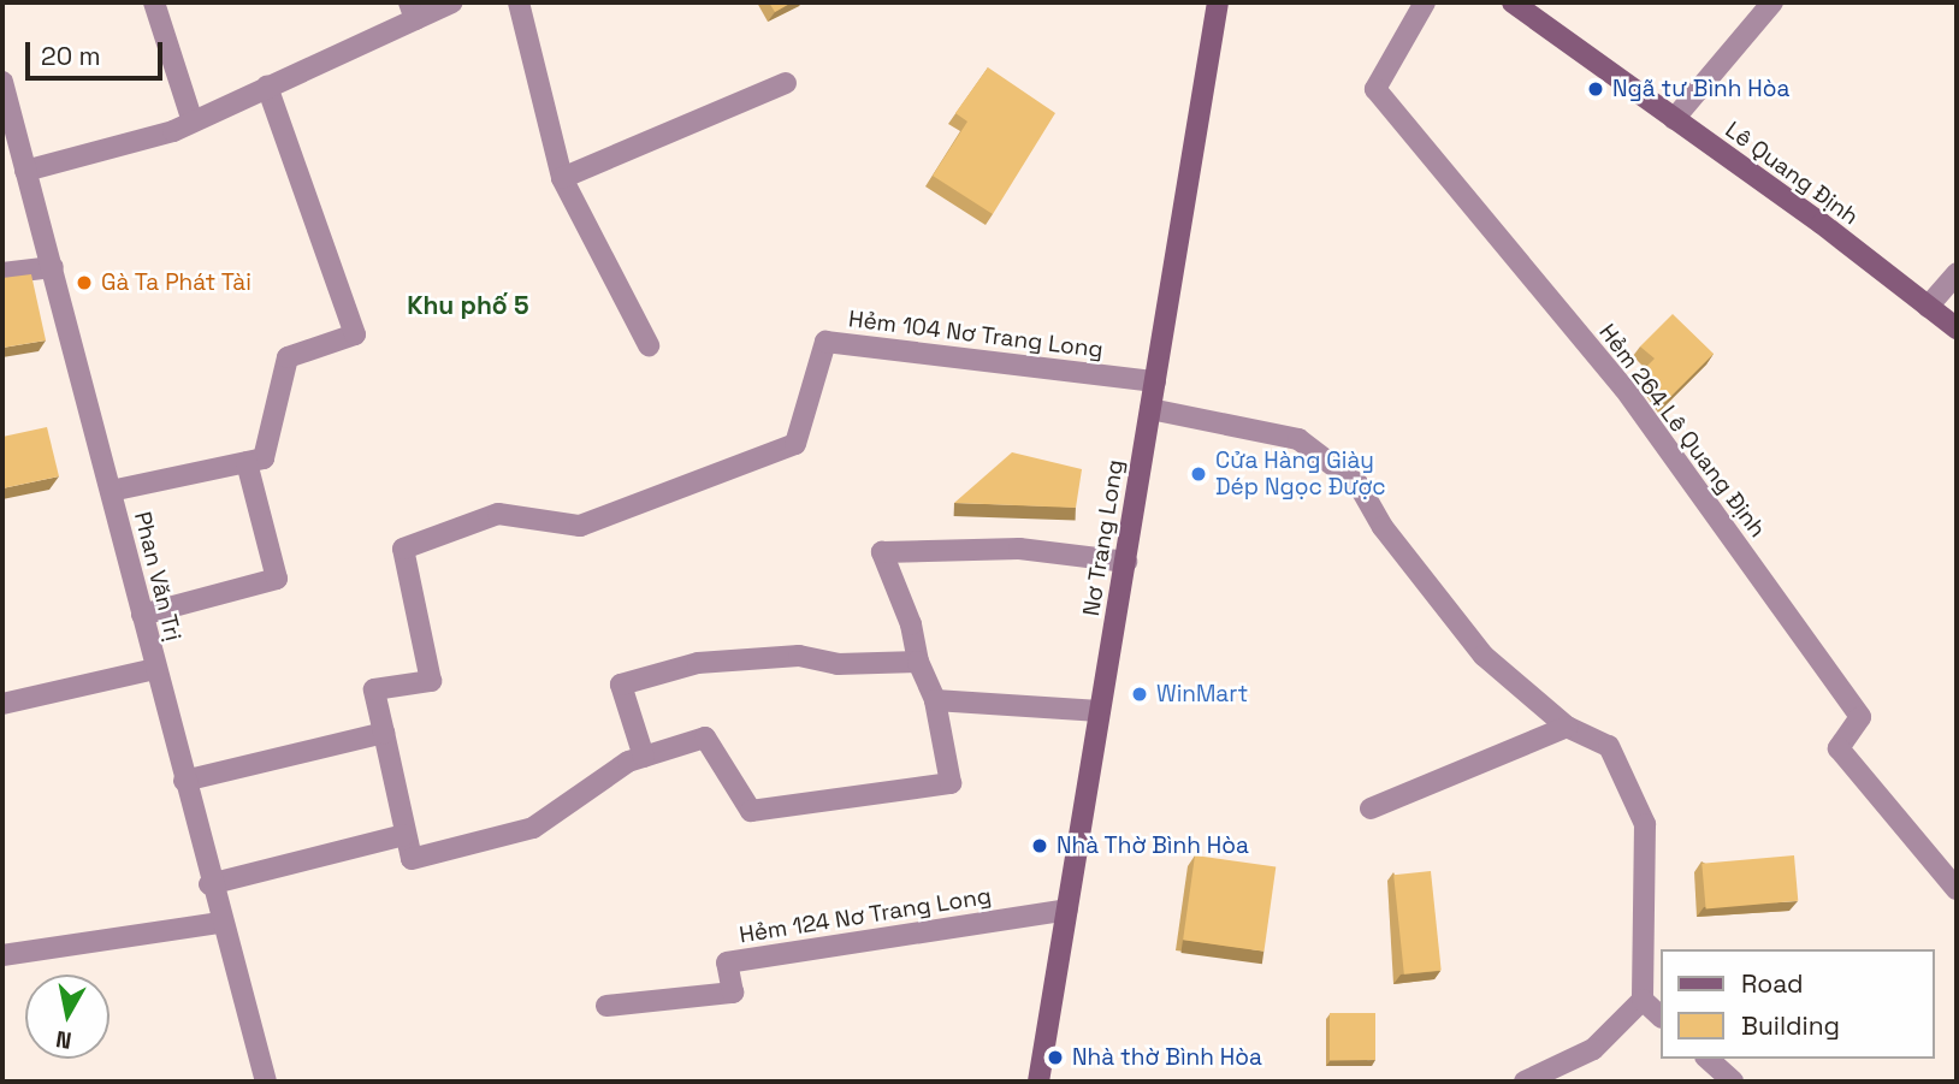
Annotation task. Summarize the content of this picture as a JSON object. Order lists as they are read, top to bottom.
{
  "streets": {
    "main road": ["Lê Quang Định", "Nơ Trang Long"],
    "street": [
      "Hẻm 104 Nơ Trang Long",
      "Hẻm 264 Lê Quang Định",
      "Phan Văn Trị",
      "Hẻm 124 Nơ Trang Long"
    ]
  },
  "crossings": [
    ["Hẻm 104 Nơ Trang Long", "Nơ Trang Long"],
    ["Nơ Trang Long", "Hẻm 124 Nơ Trang Long"]
  ],
  "districts": ["Khu phố 5"],
  "places": [
    "Ngã tư Bình Hòa",
    "Gà Ta Phát Tài",
    "Cửa Hàng Giày Dép Ngọc Được",
    "WinMart",
    "Nhà Thờ Bình Hòa",
    "Nhà thờ Bình Hòa"
  ],
  "legend": ["Road", "Building"],
  "scale_bar": "20 m",
  "north": "bottom"
}
